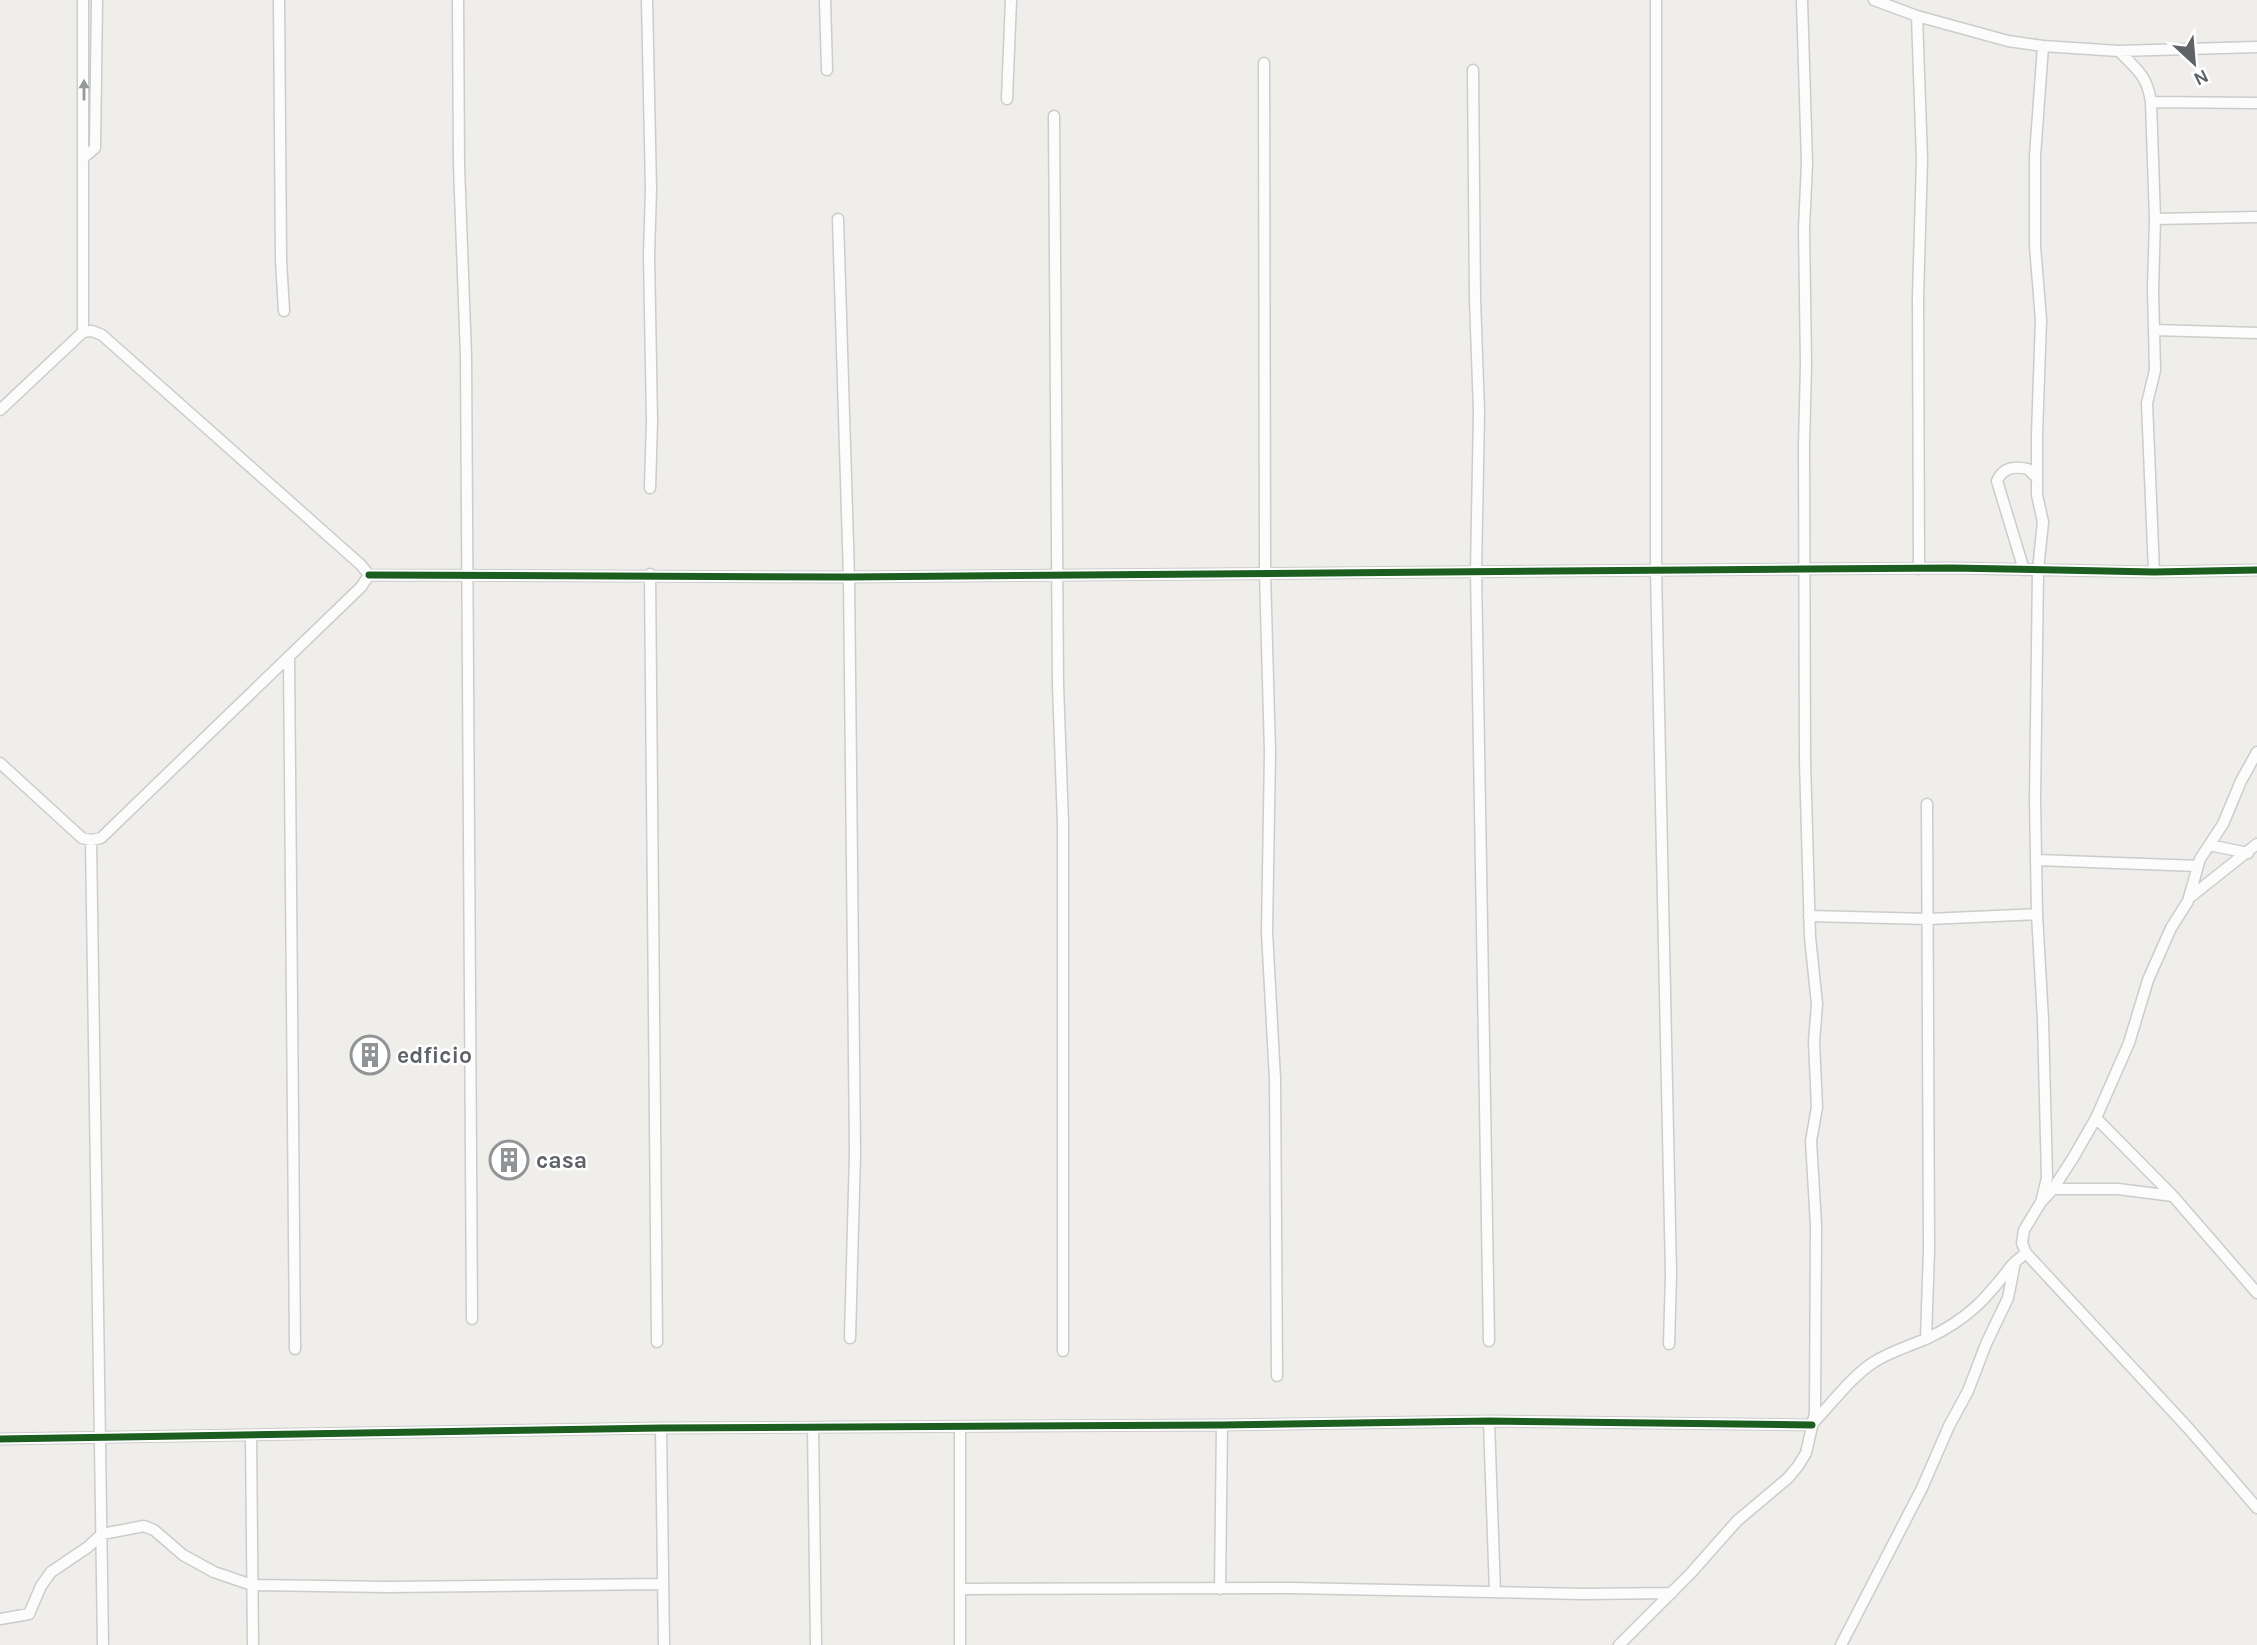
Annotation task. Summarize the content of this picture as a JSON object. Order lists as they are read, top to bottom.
{
  "places": {
    "building": ["edficio", "casa"]
  },
  "north": "bottom right"
}
